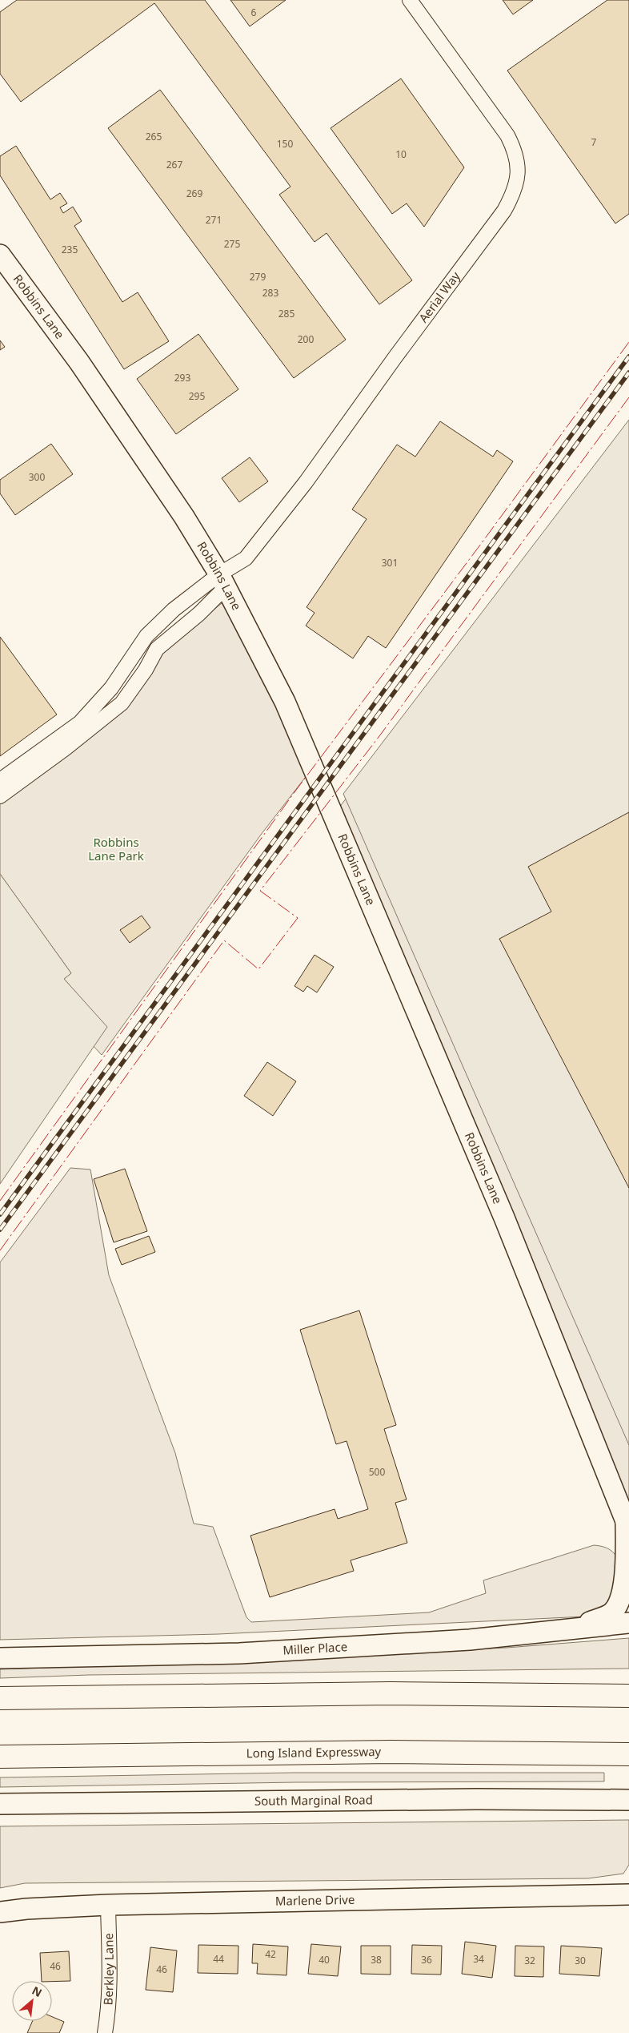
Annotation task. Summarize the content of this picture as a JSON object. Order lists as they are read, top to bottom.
{
  "streets": {
    "highway": ["Long Island Expressway"],
    "street": [
      "Aerial Way",
      "Robbins Lane",
      "Miller Place",
      "South Marginal Road",
      "Marlene Drive",
      "Berkley Lane"
    ]
  },
  "crossings": [
    ["Aerial Way", "Robbins Lane"],
    ["Marlene Drive", "Berkley Lane"]
  ],
  "parks": ["Robbins Lane Park"],
  "house_numbers": [
    "6",
    "265",
    "7",
    "150",
    "10",
    "267",
    "269",
    "271",
    "275",
    "235",
    "279",
    "283",
    "285",
    "200",
    "293",
    "295",
    "300",
    "301",
    "500",
    "42",
    "44",
    "34",
    "40",
    "38",
    "36",
    "32",
    "30",
    "46",
    "46"
  ],
  "north": "top right"
}
